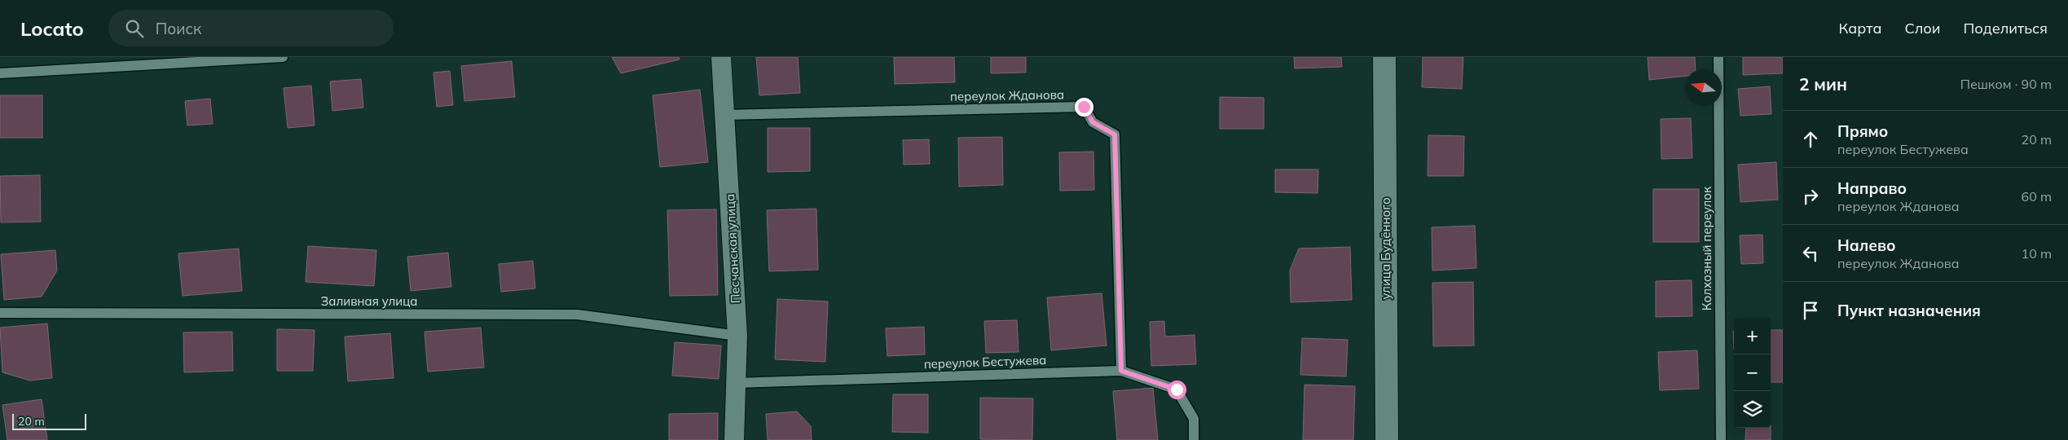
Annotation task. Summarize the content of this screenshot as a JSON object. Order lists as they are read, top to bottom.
{
  "streets": {
    "street": ["Песчанская улица", "улица Будённого"],
    "lane": [
      "переулок Жданова",
      "Колхозный переулок",
      "Заливная улица",
      "переулок Бестужева"
    ]
  },
  "crossings": [
    ["переулок Жданова", "Песчанская улица"],
    ["переулок Жданова", "переулок Бестужева"],
    ["Песчанская улица", "Заливная улица"],
    ["Песчанская улица", "переулок Бестужева"]
  ],
  "scale_bar": "20 m",
  "north": "left",
  "page": {
    "header": "Locato",
    "search": "Поиск",
    "nav": ["Карта", "Слои", "Поделиться"],
    "heading": ["2 мин", "Пешком · 90 m"],
    "list": [
      ["Прямо", "переулок Бестужева", "20 m"],
      ["Направо", "переулок Жданова", "60 m"],
      ["Налево", "переулок Жданова", "10 m"],
      "Пункт назначения"
    ],
    "map_buttons": ["+", "−"],
    "scale": "20 m"
  }
}
